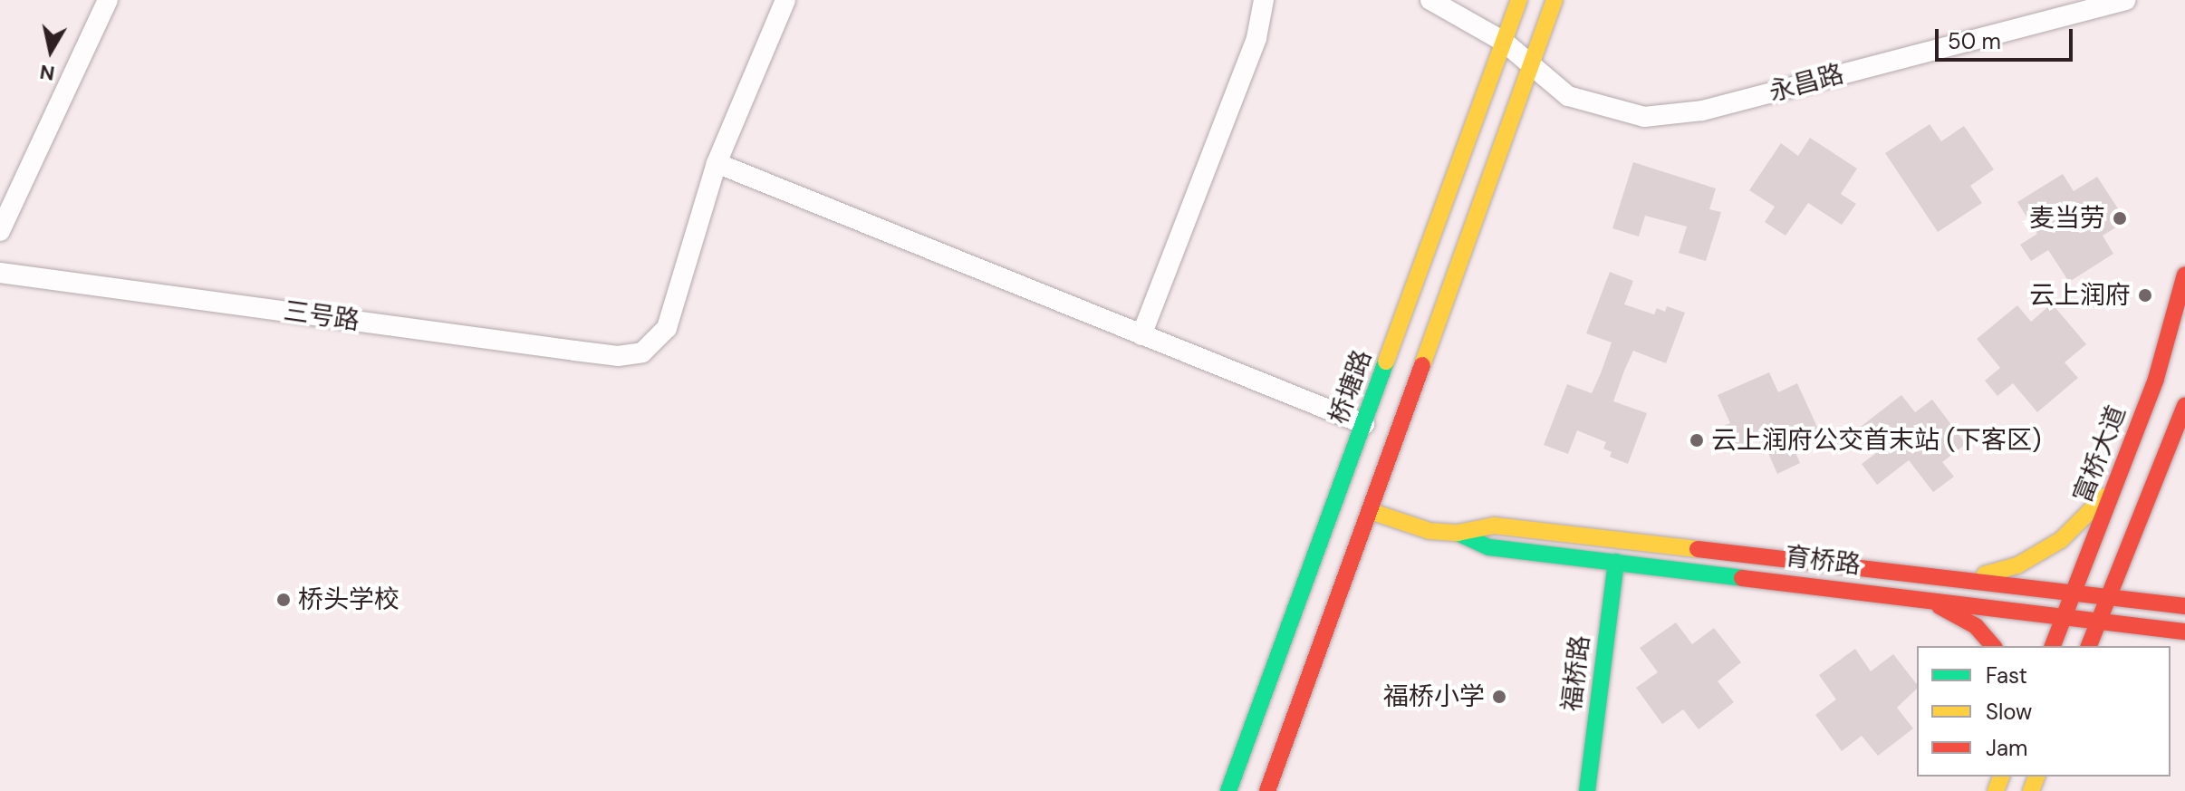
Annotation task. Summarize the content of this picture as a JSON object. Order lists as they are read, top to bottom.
{
  "streets": {
    "street": [
      "永昌路",
      "三号路",
      "桥塘路",
      "富桥大道",
      "育桥路",
      "福桥路"
    ]
  },
  "crossings": [
    ["永昌路", "桥塘路"],
    ["富桥大道", "育桥路"],
    ["育桥路", "福桥路"]
  ],
  "places": [
    "麦当劳",
    "云上润府",
    "云上润府公交首末站 (下客区)",
    "桥头学校",
    "福桥小学"
  ],
  "legend": ["Fast", "Slow", "Jam"],
  "scale_bar": "50 m",
  "north": "bottom"
}
